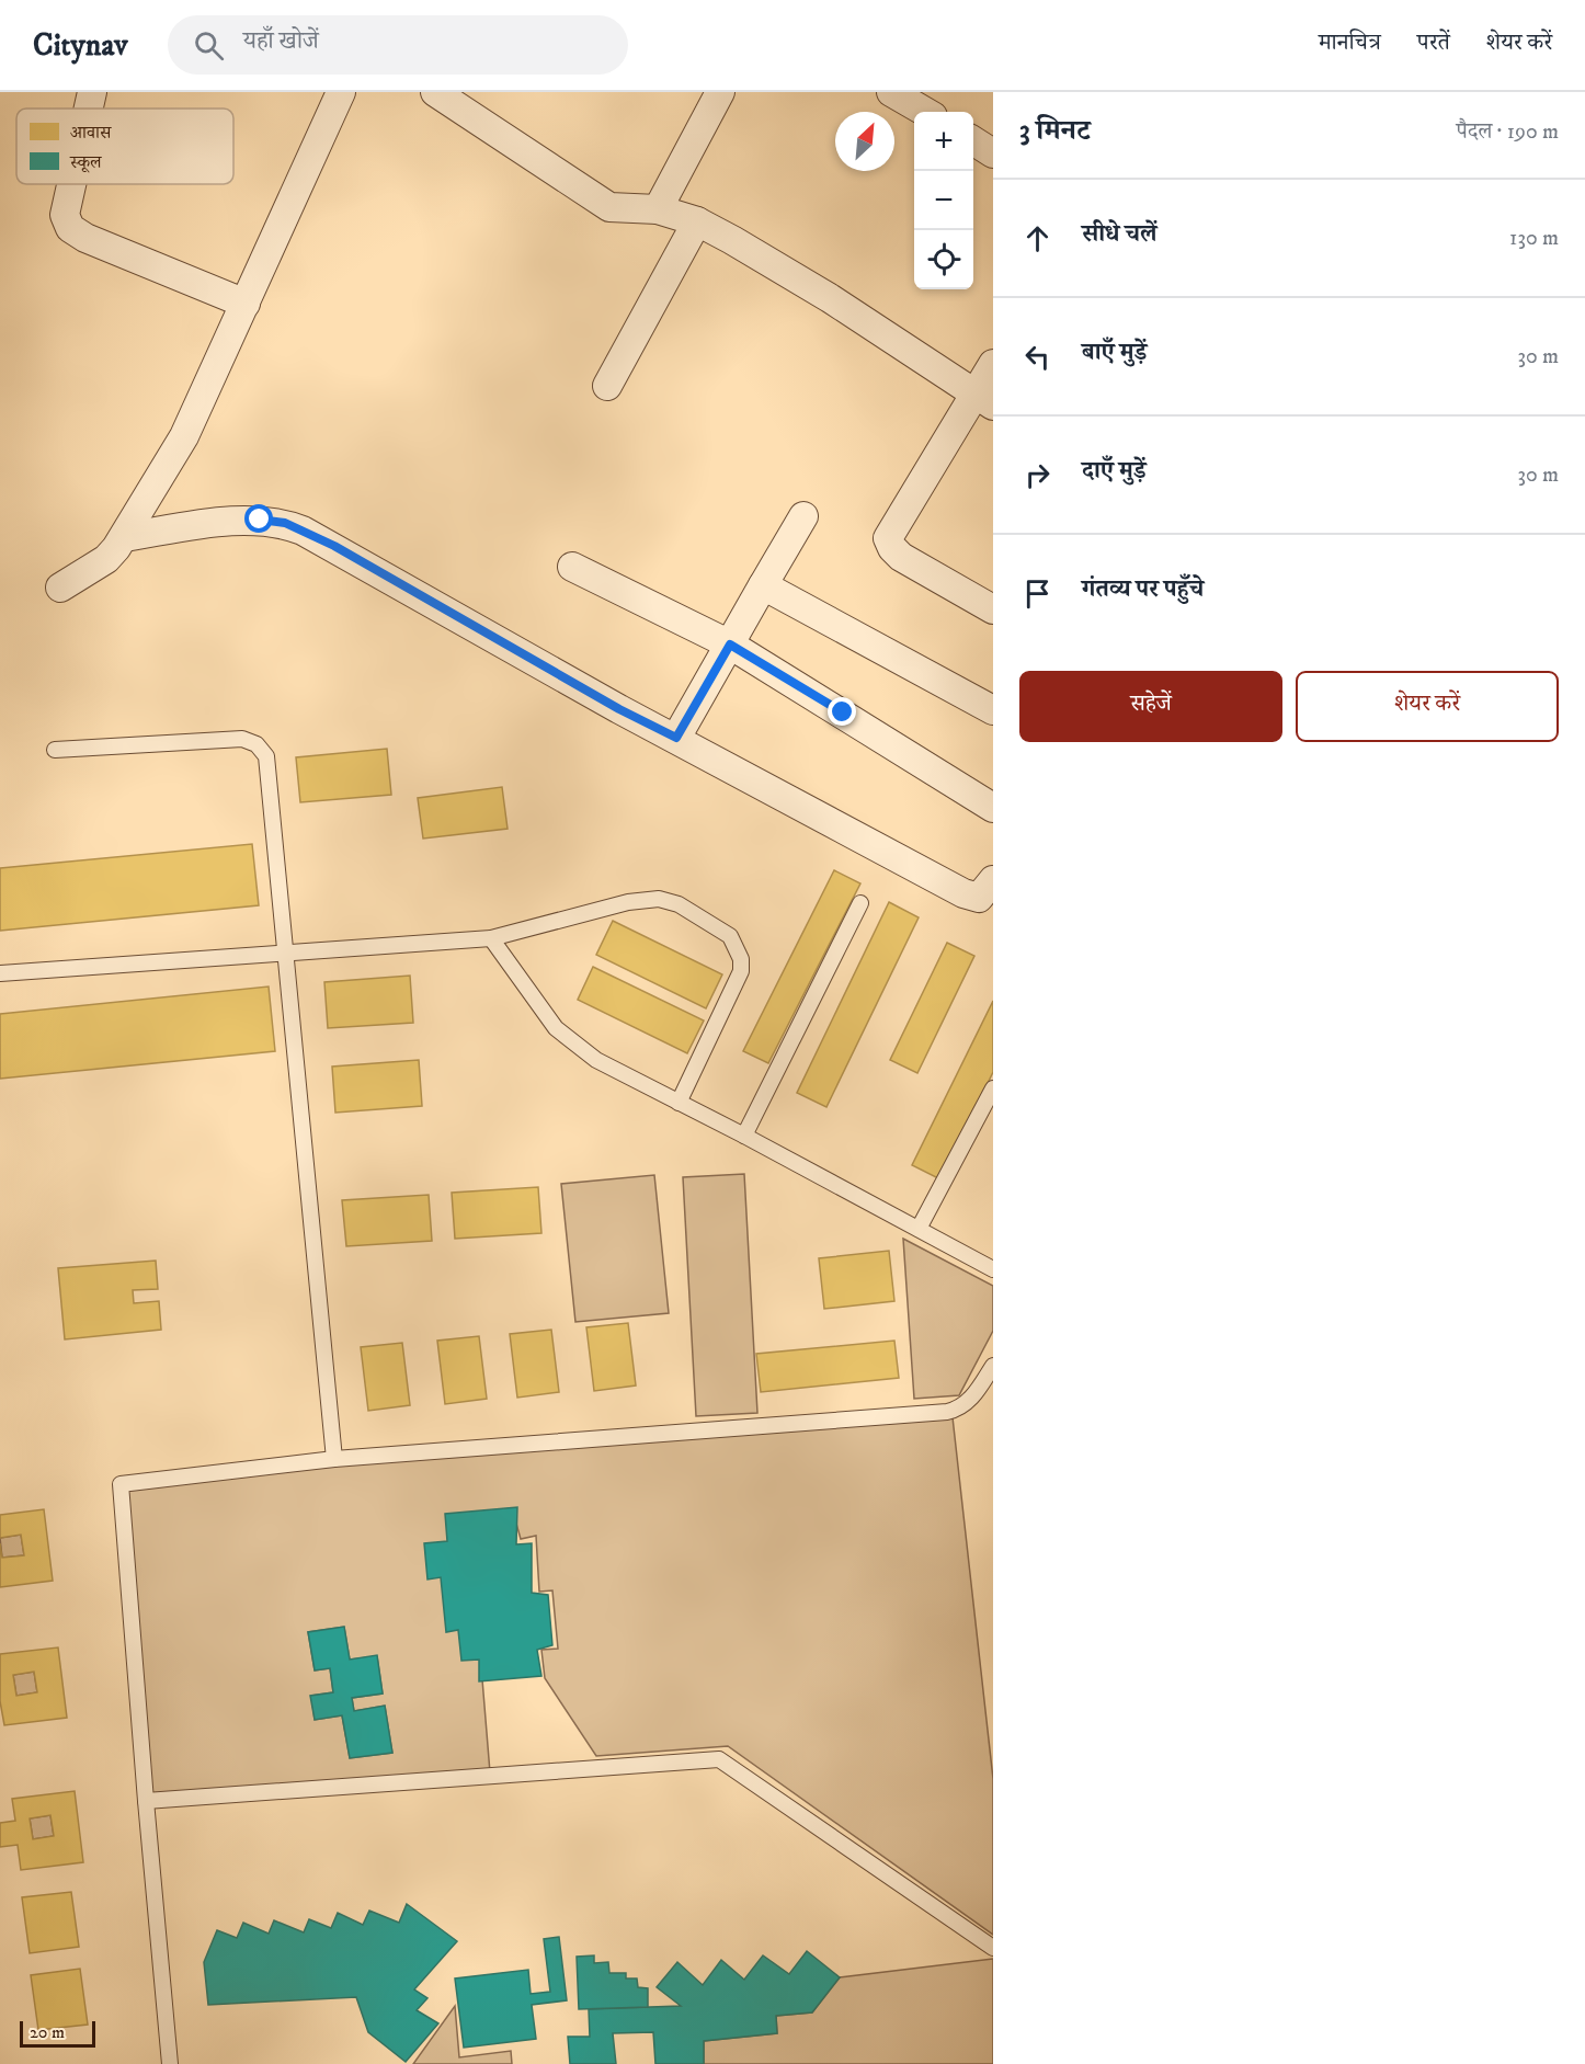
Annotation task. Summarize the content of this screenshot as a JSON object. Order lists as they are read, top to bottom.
{
  "legend": ["आवास", "स्कूल"],
  "scale_bar": "20 m",
  "north": "top right",
  "page": {
    "header": "Citynav",
    "search": "यहाँ खोजें",
    "nav": ["मानचित्र", "परतें", "शेयर करें"],
    "heading": ["3 मिनट", "पैदल · 190 m"],
    "map_buttons": ["+", "−"],
    "list": [
      ["सीधे चलें", "130 m"],
      ["बाएँ मुड़ें", "30 m"],
      ["दाएँ मुड़ें", "30 m"],
      "गंतव्य पर पहुँचे"
    ],
    "buttons": ["सहेजें", "शेयर करें"],
    "scale": "20 m"
  }
}
